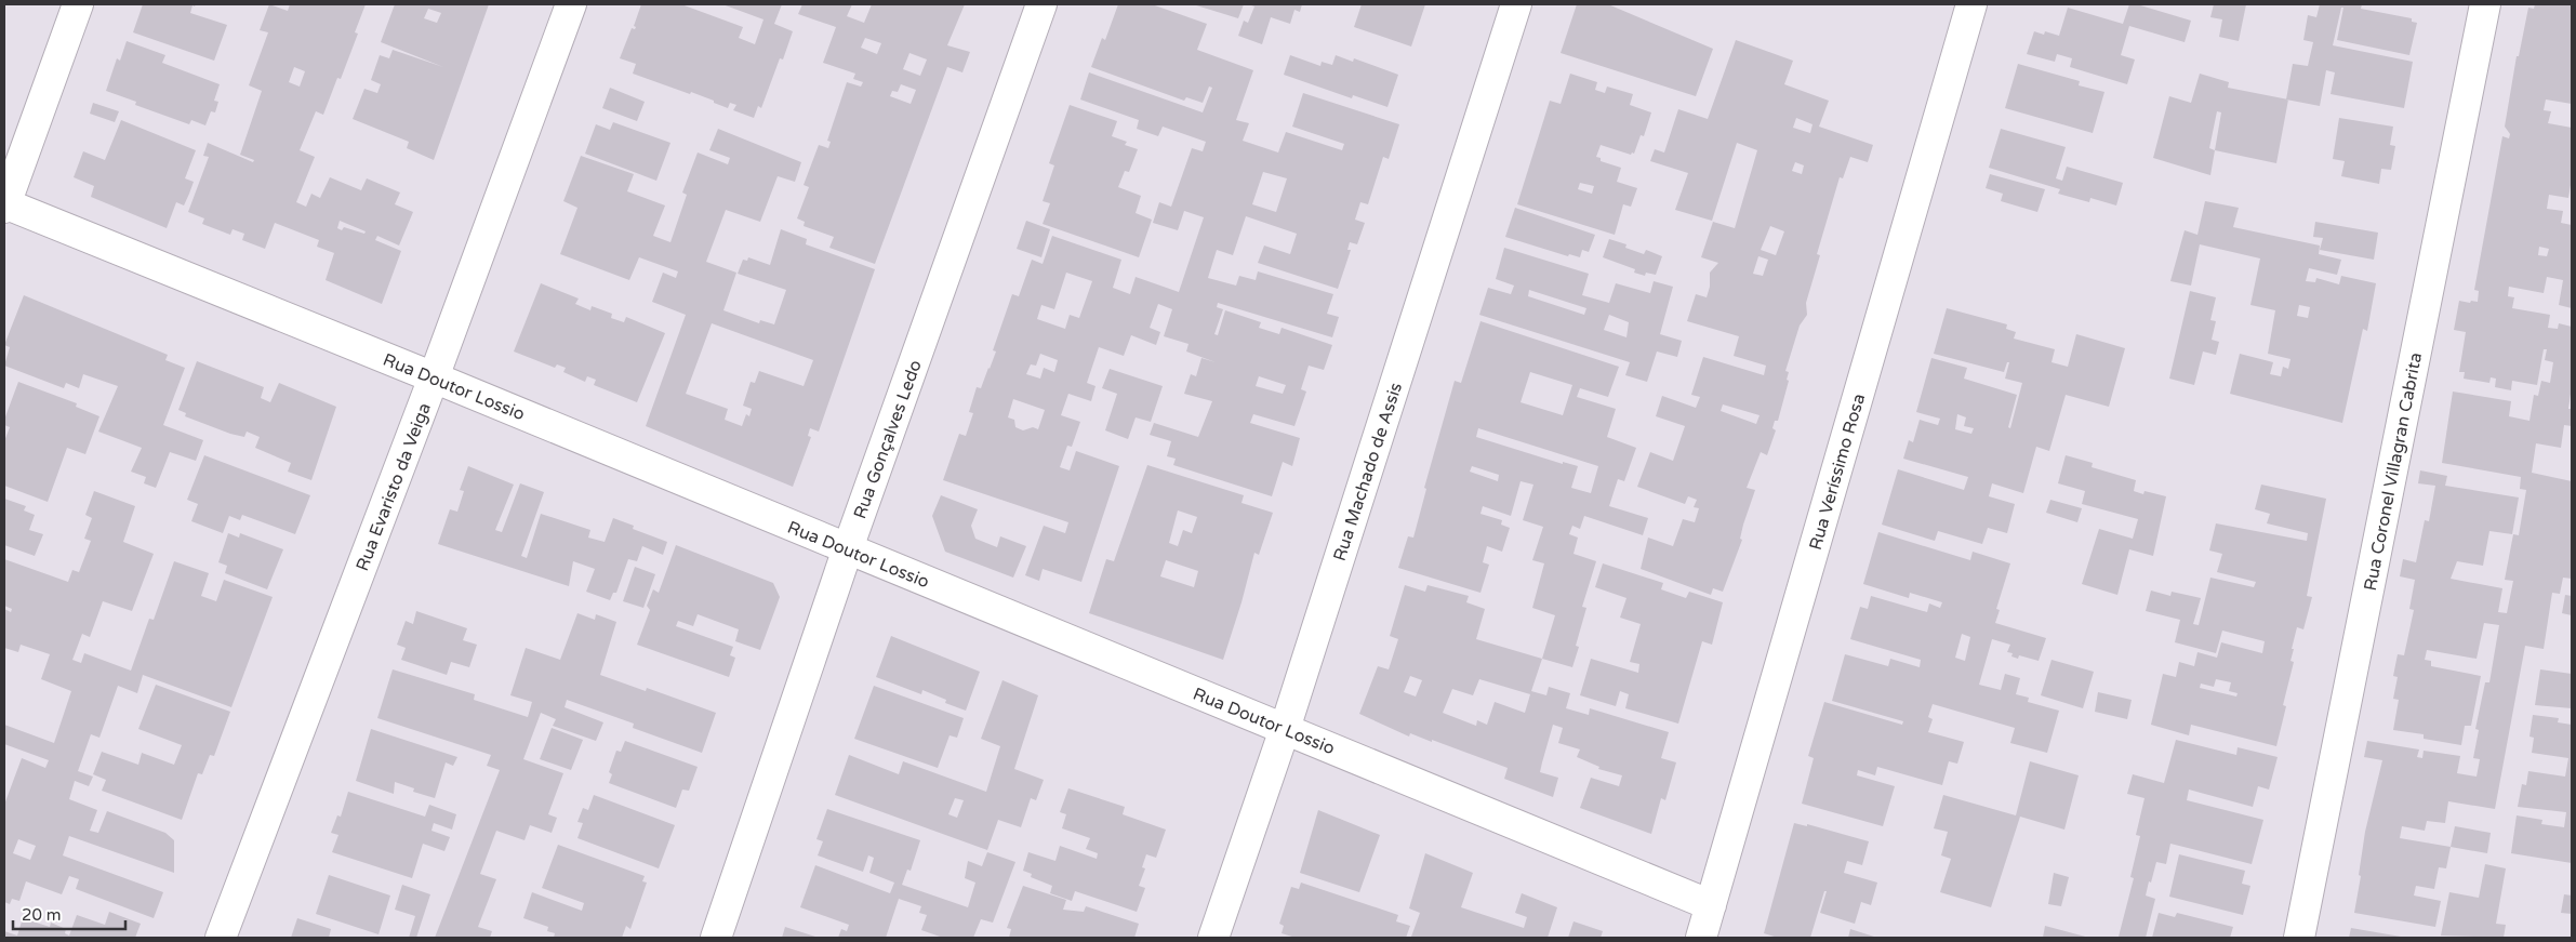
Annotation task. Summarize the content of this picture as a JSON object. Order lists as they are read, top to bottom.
{
  "streets": {
    "street": [
      "Rua Doutor Lossio",
      "Rua Gonçalves Ledo",
      "Rua Machado de Assis",
      "Rua Veríssimo Rosa",
      "Rua Coronel Villagran Cabrita",
      "Rua Evaristo da Veiga"
    ]
  },
  "crossings": [
    ["Rua Doutor Lossio", "Rua Gonçalves Ledo"],
    ["Rua Doutor Lossio", "Rua Machado de Assis"],
    ["Rua Doutor Lossio", "Rua Veríssimo Rosa"],
    ["Rua Doutor Lossio", "Rua Evaristo da Veiga"]
  ],
  "scale_bar": "20 m"
}
